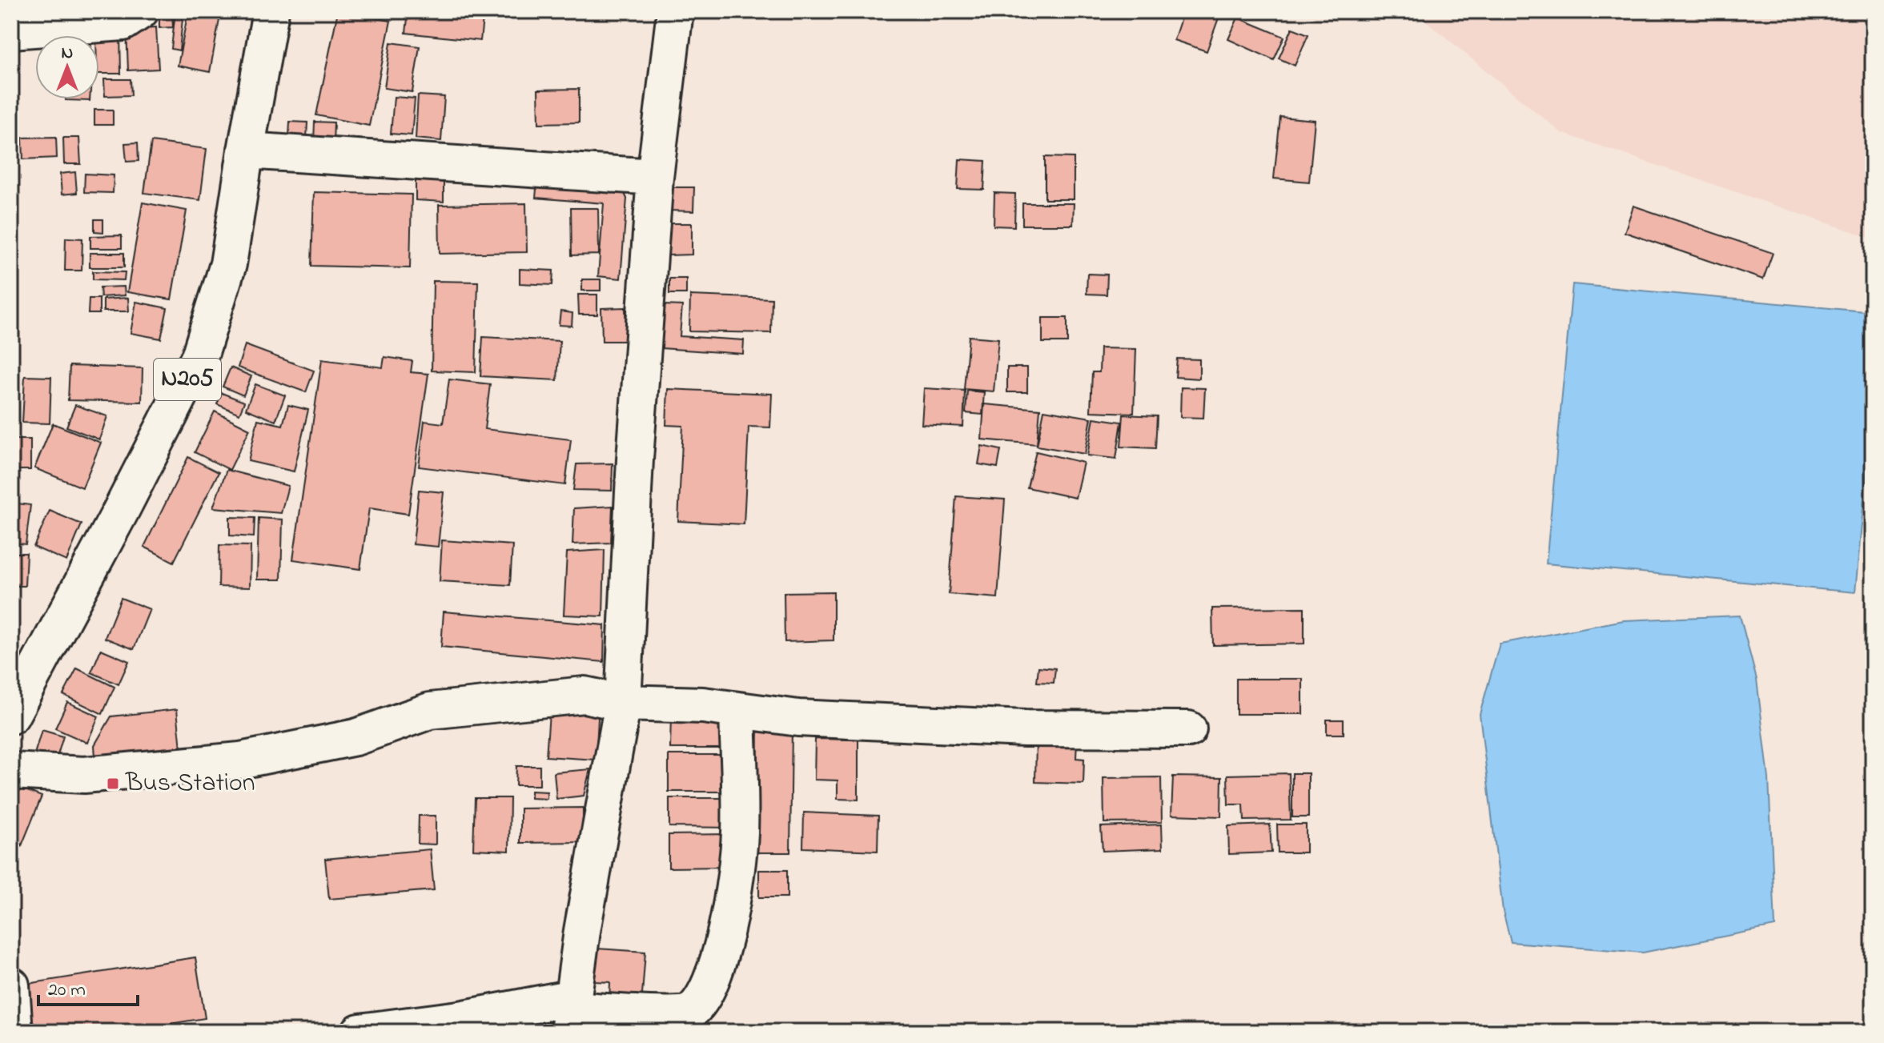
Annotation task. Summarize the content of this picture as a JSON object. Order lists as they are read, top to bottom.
{
  "streets": {
    "main road": ["N205"]
  },
  "places": {
    "transit": ["Bus Station"]
  },
  "scale_bar": "20 m",
  "north": "top"
}
